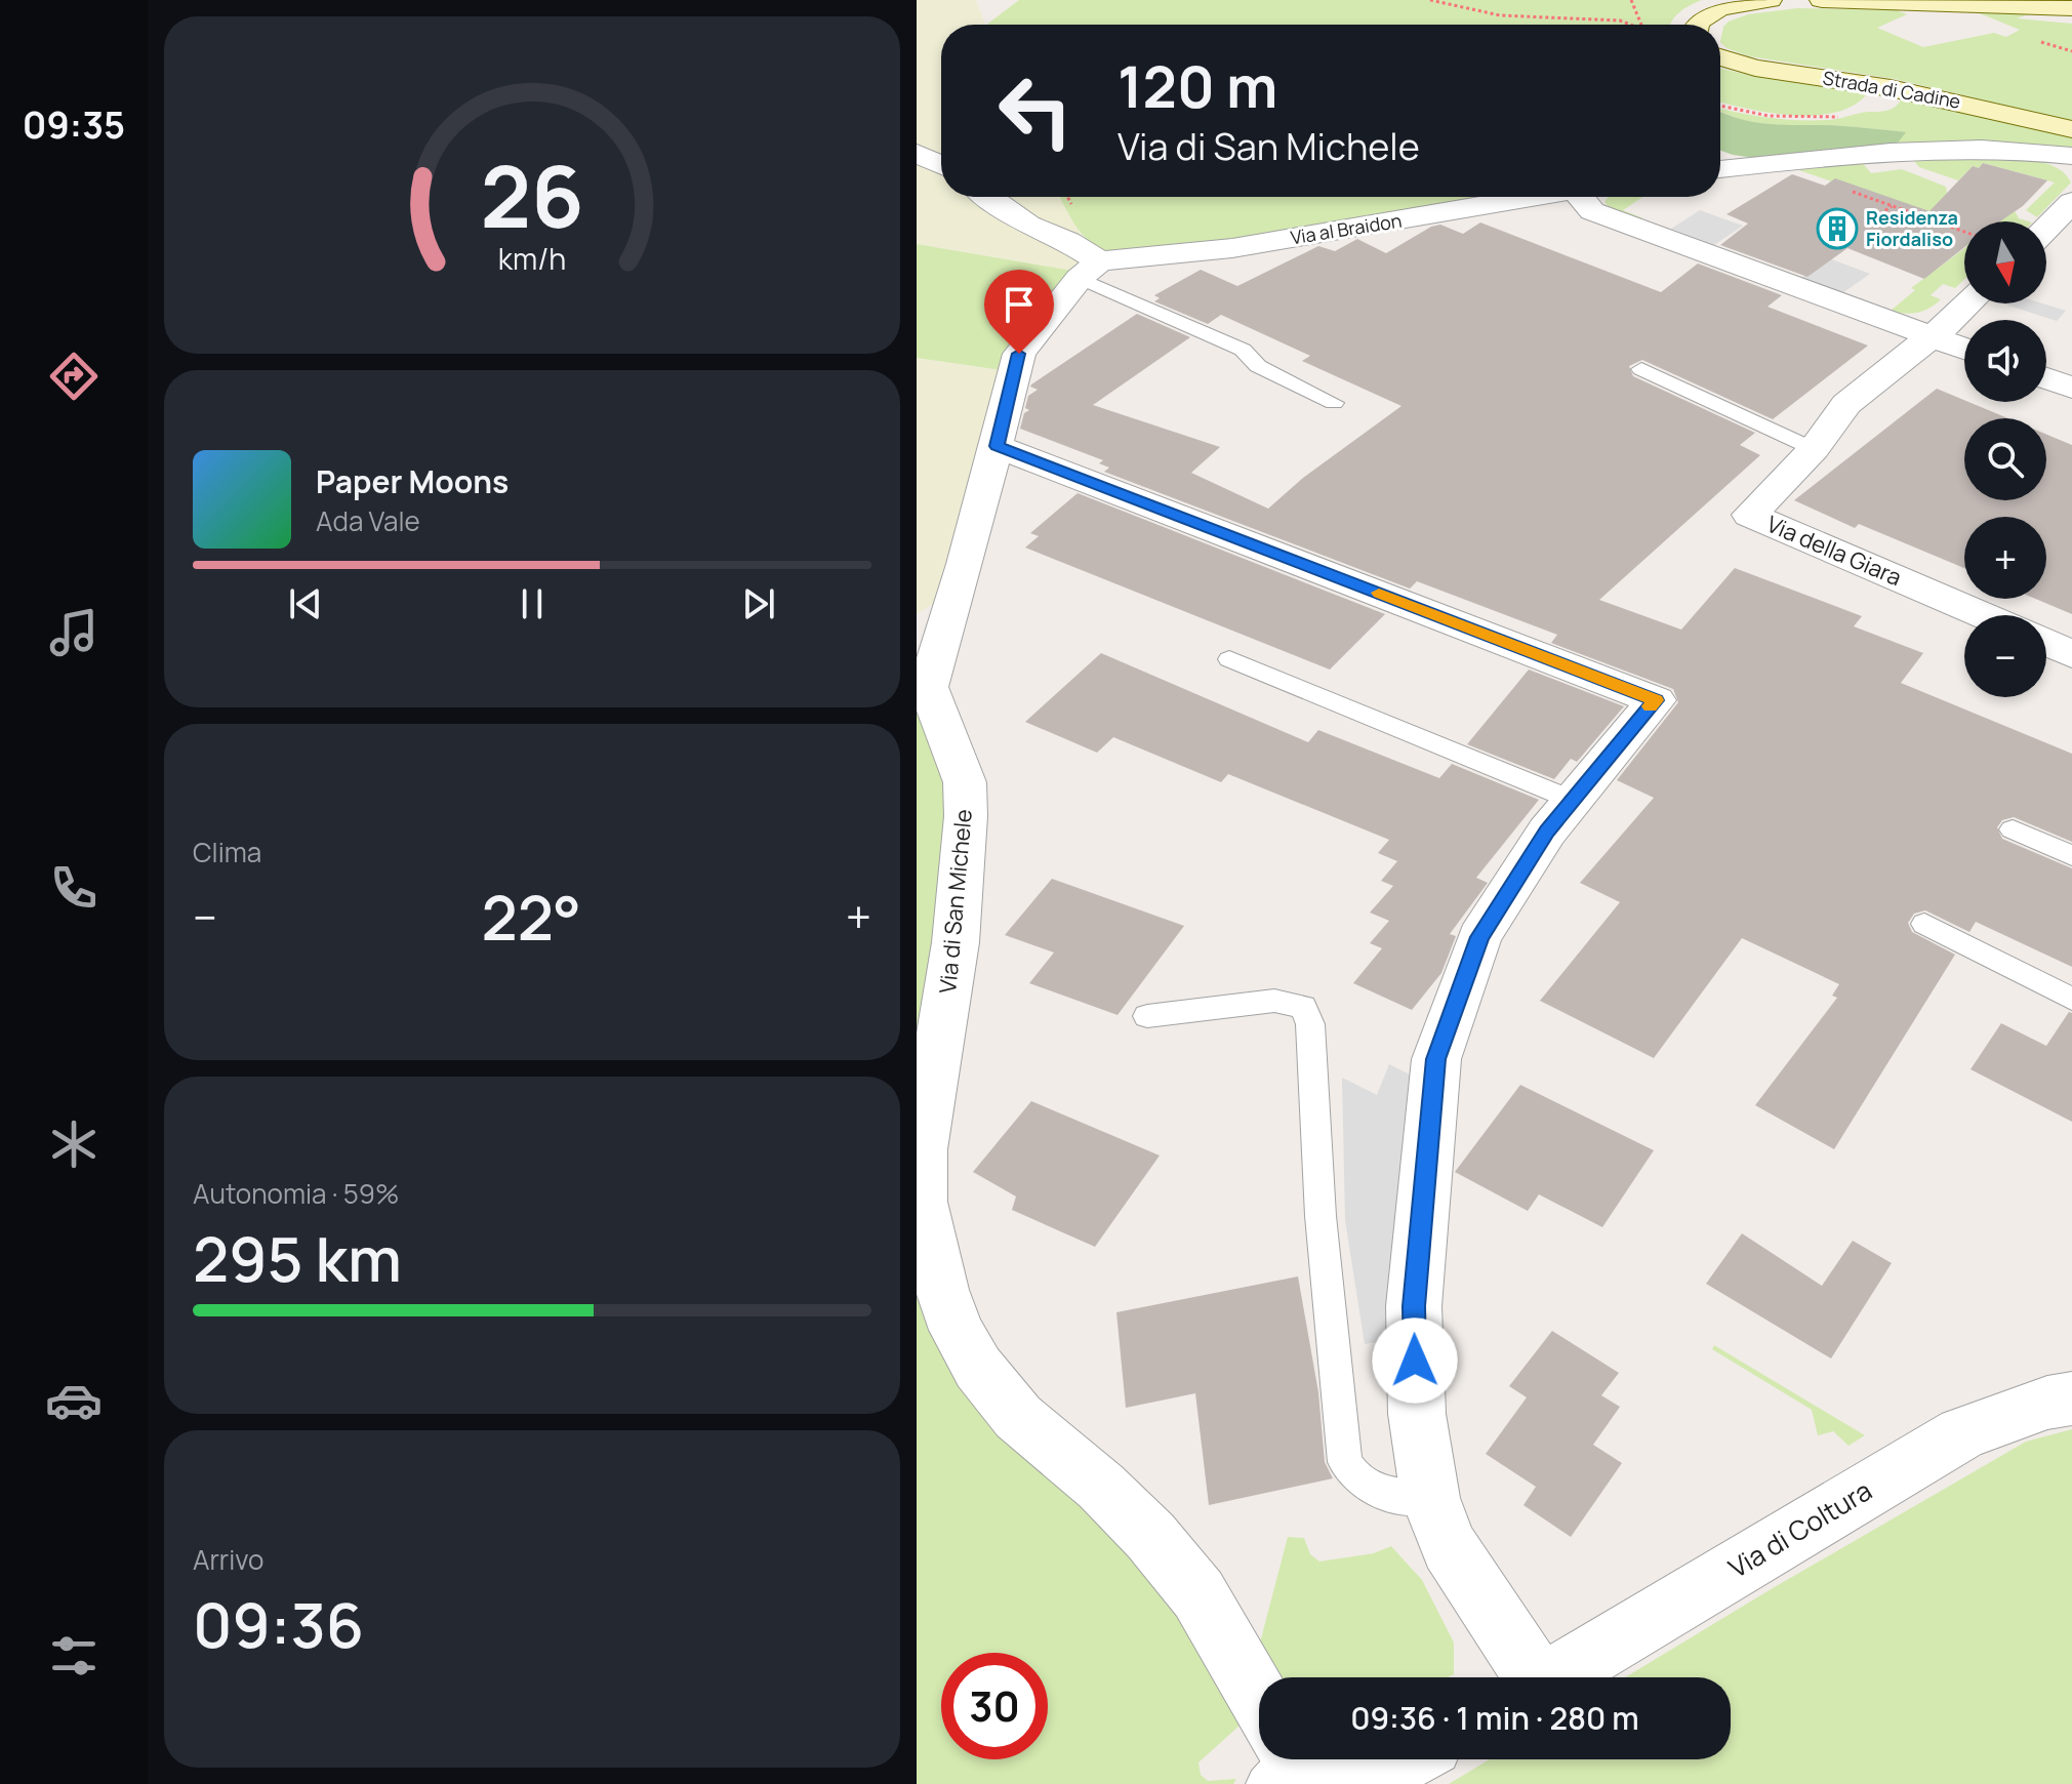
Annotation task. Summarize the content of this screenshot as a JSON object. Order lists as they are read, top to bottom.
{
  "streets": {
    "street": [
      "Strada di Cadine",
      "Via al Braidon",
      "Via della Giara",
      "Via di San Michele",
      "Via di Coltura"
    ]
  },
  "places": {
    "building": ["Residenza Fiordaliso"]
  },
  "north": "bottom",
  "page": {
    "tabs": "09:35",
    "turn": ["120 m", "Via di San Michele"],
    "map_buttons": ["+", "−"],
    "song": ["Paper Moons", "Ada Vale"],
    "tile": [
      "Clima",
      ["Autonomia · 59%", "295 km"],
      ["Arrivo", "09:36"]
    ],
    "heat": ["−", "22°", "+"],
    "limit": "30",
    "trip": "09:36 · 1 min · 280 m",
    "gauge": ["26", "km/h"]
  }
}
